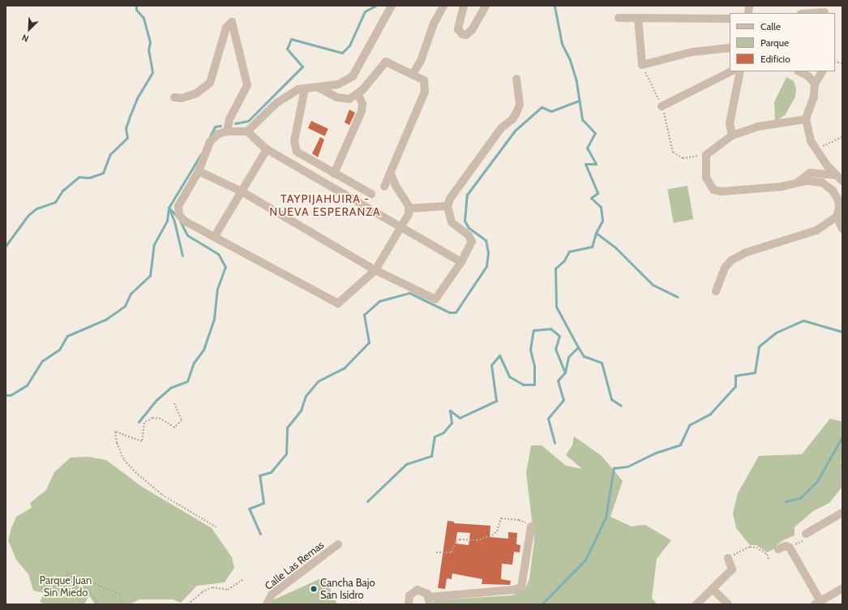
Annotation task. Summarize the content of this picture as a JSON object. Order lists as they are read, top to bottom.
{
  "streets": {
    "street": ["Calle Las Remas"]
  },
  "districts": ["TAYPIJAHUIRA - NUEVA ESPERANZA"],
  "parks": ["Parque Juan Sin Miedo"],
  "places": ["Cancha Bajo San Isidro"],
  "legend": ["Calle", "Parque", "Edificio"],
  "north": "bottom left"
}
